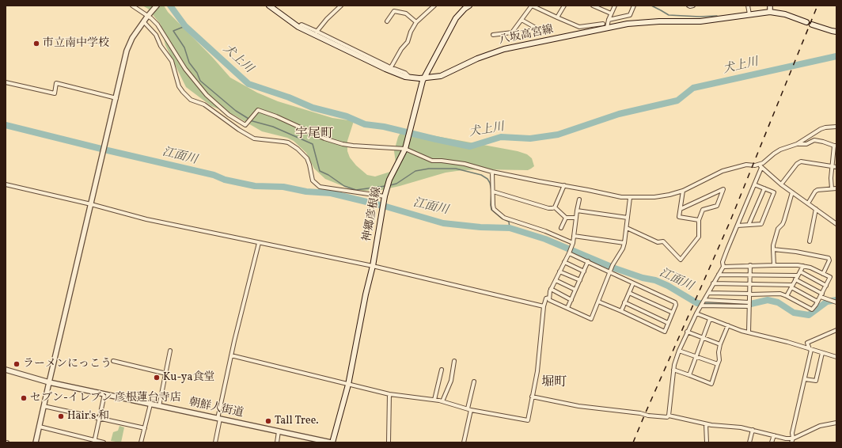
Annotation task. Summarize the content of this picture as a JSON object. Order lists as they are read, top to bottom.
{
  "streets": {
    "main road": ["八坂高宮線", "神郷彦根線"],
    "street": ["朝鮮人街道"]
  },
  "crossings": [
    ["八坂高宮線", "神郷彦根線"],
    ["神郷彦根線", "朝鮮人街道"]
  ],
  "districts": ["宇尾町", "堀町"],
  "water": ["犬上川", "江面川"],
  "places": [
    "市立南中学校",
    "ラーメンにっこう",
    "Ku-ya食堂",
    "セブン-イレブン 彦根蓮台寺店",
    "Hair's 和",
    "Tall Tree."
  ]
}
